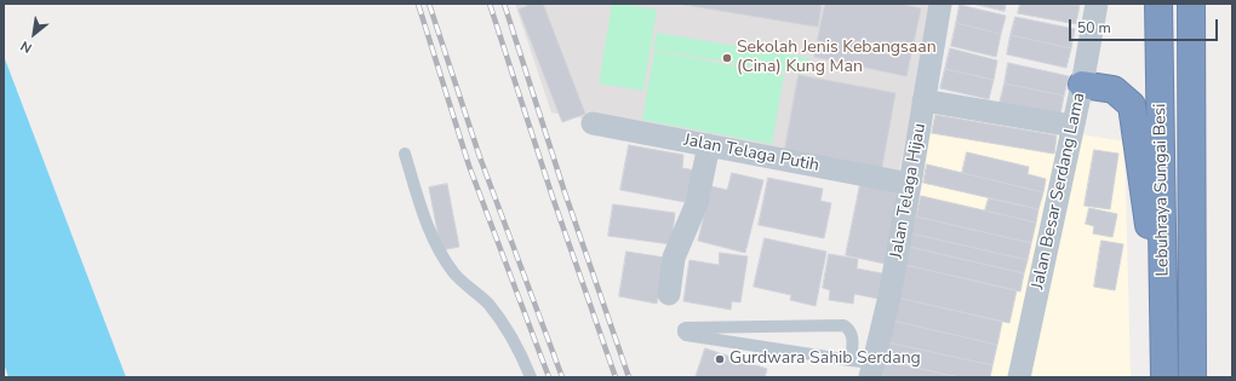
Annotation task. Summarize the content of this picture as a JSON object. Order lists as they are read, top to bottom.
{
  "streets": {
    "highway": ["Lebuhraya Sungai Besi"],
    "street": ["Jalan Telaga Putih", "Jalan Telaga Hijau", "Jalan Besar Serdang Lama"]
  },
  "crossings": [
    ["Jalan Telaga Putih", "Jalan Telaga Hijau"]
  ],
  "places": ["Sekolah Jenis Kebangsaan (Cina) Kung Man", "Gurdwara Sahib Serdang"],
  "scale_bar": "50 m",
  "north": "bottom left"
}
